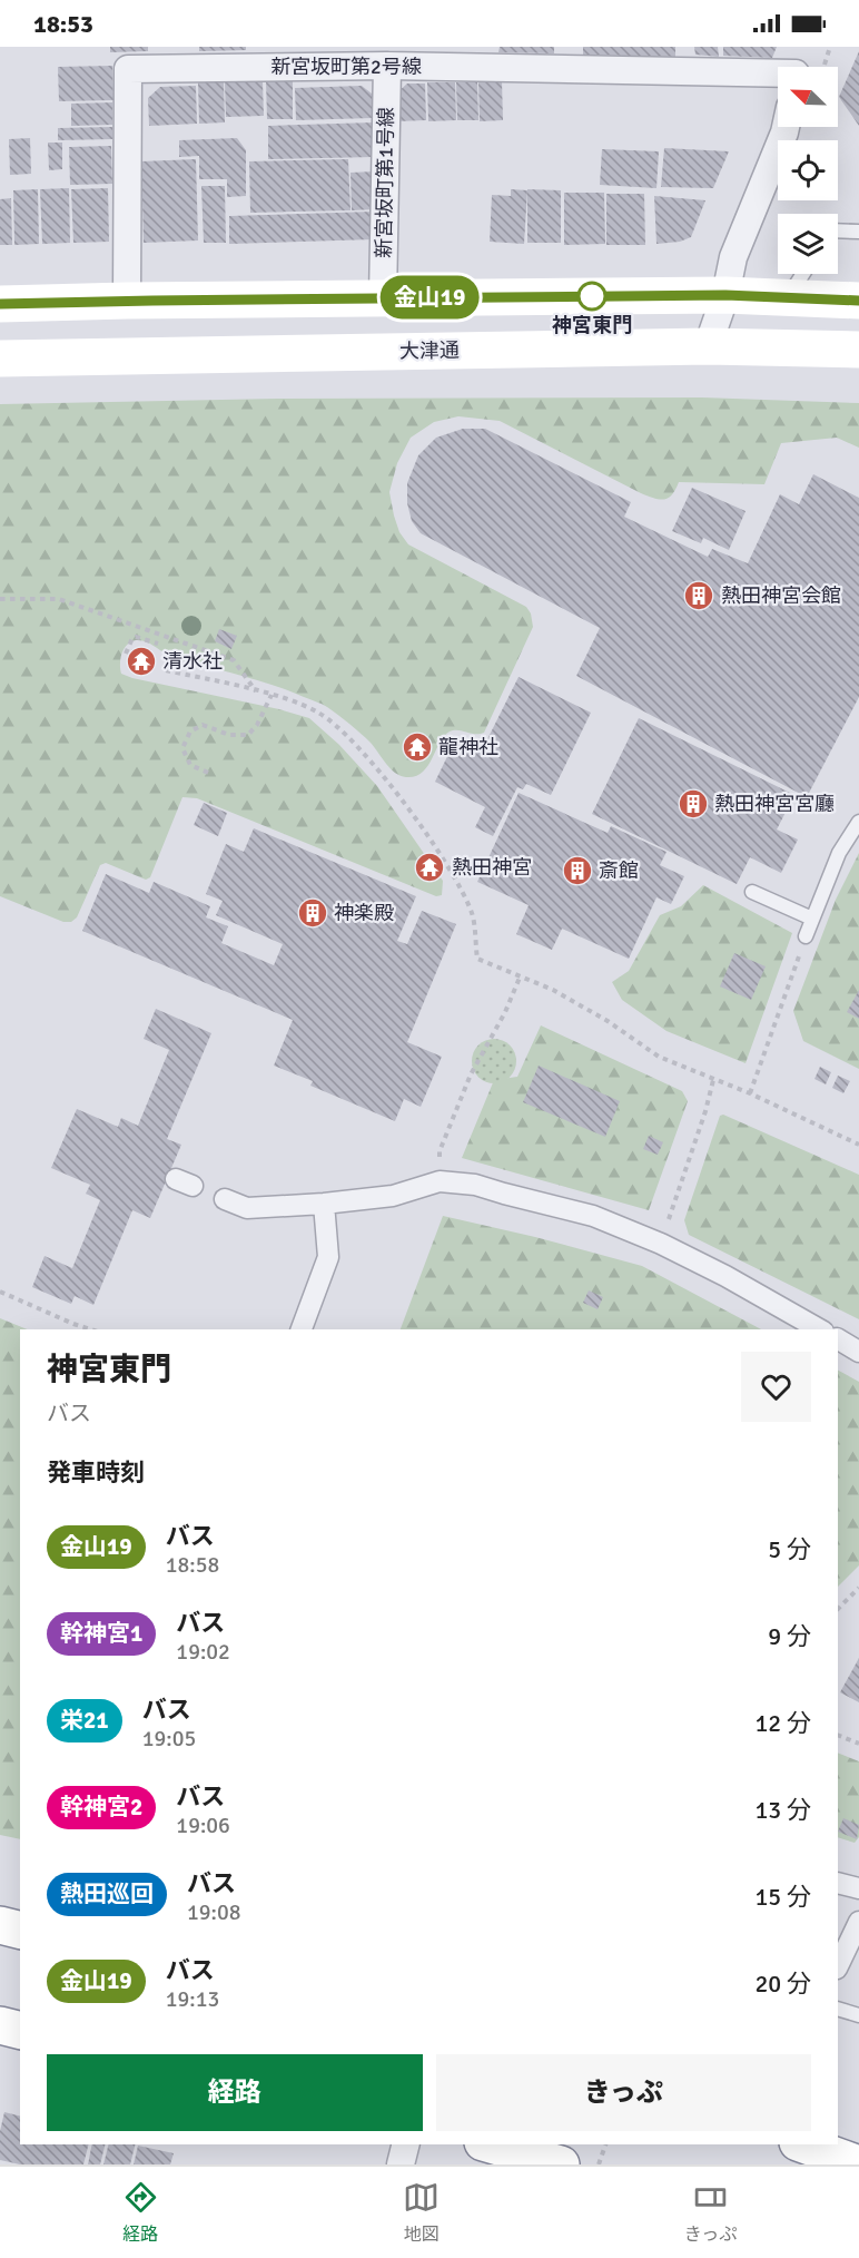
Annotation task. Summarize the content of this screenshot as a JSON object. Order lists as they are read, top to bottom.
{
  "streets": {
    "main road": ["大津通"],
    "street": ["新宮坂町第2号線", "新宮坂町第1号線"]
  },
  "crossings": [
    ["新宮坂町第2号線", "新宮坂町第1号線"]
  ],
  "places": {
    "other": ["神宮東門"],
    "building": [
      "熱田神宮会館",
      "熱田神宮宮廳",
      "斎館",
      "神楽殿"
    ],
    "temple": ["清水社", "龍神社", "熱田神宮"]
  },
  "lines": ["bus line 金山19"],
  "north": "top left",
  "page": {
    "status": "18:53",
    "on_map": "金山19",
    "heading": [
      ["神宮東門", "バス"],
      "発車時刻"
    ],
    "list": [
      {
        "mark": "金山19",
        "name": "バス",
        "note": "18:58",
        "value": "5 分"
      },
      {
        "mark": "幹神宮1",
        "name": "バス",
        "note": "19:02",
        "value": "9 分"
      },
      {
        "mark": "栄21",
        "name": "バス",
        "note": "19:05",
        "value": "12 分"
      },
      {
        "mark": "幹神宮2",
        "name": "バス",
        "note": "19:06",
        "value": "13 分"
      },
      {
        "mark": "熱田巡回",
        "name": "バス",
        "note": "19:08",
        "value": "15 分"
      },
      {
        "mark": "金山19",
        "name": "バス",
        "note": "19:13",
        "value": "20 分"
      }
    ],
    "buttons": ["経路", "きっぷ"],
    "tabs": ["経路", "地図", "きっぷ"]
  }
}
